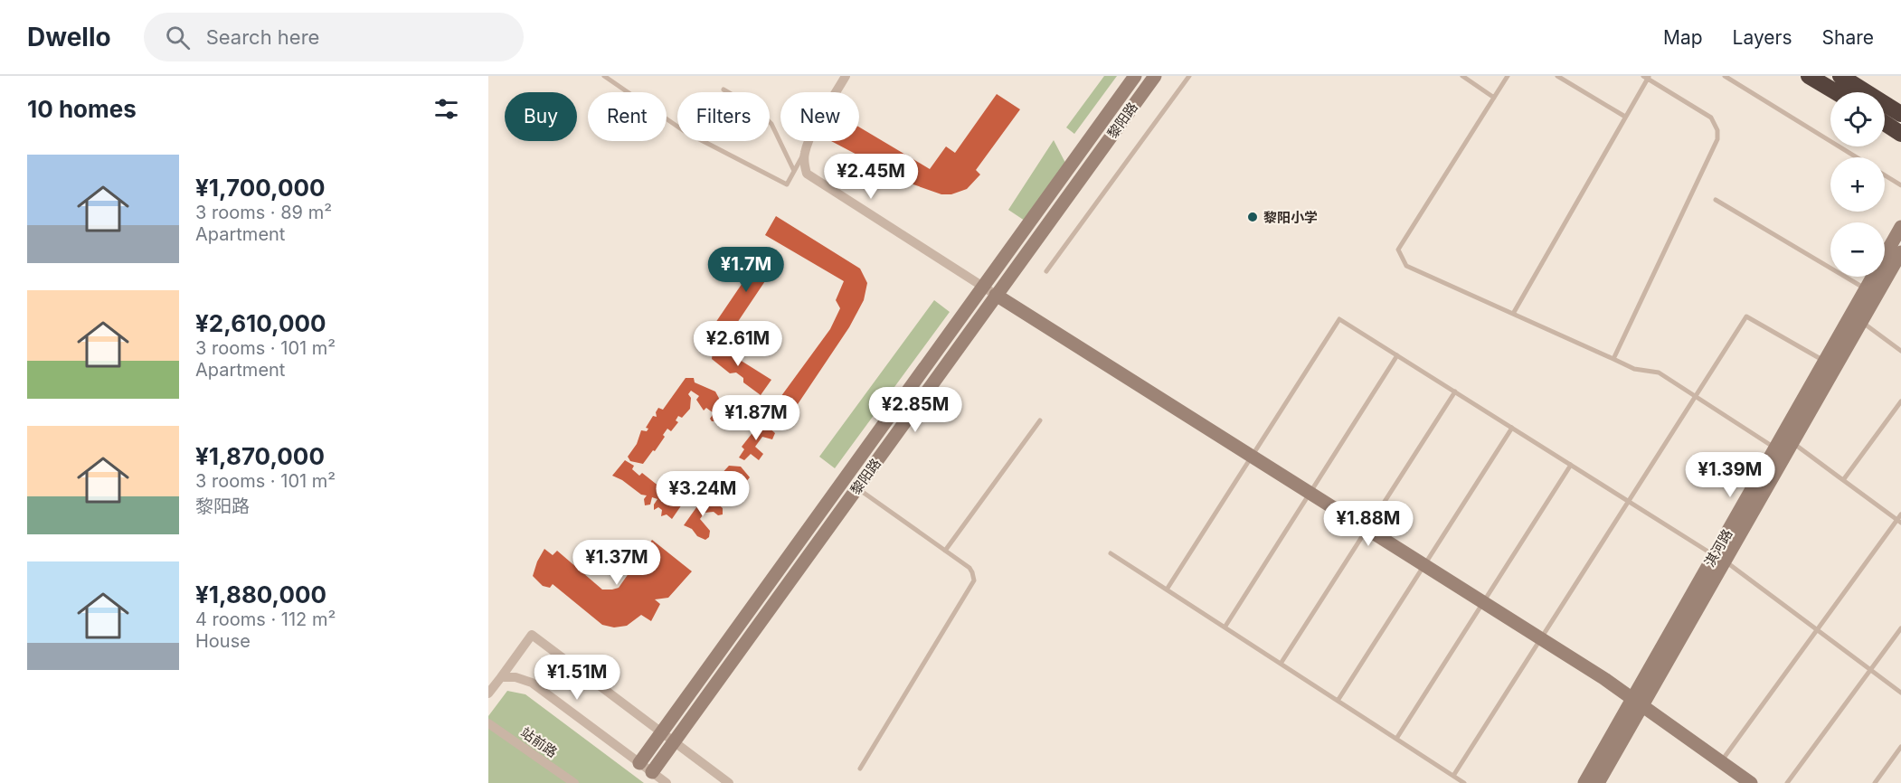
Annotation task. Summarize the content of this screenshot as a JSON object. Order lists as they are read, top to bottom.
{
  "streets": {
    "street": ["黎阳路", "淇河路", "站前路"]
  },
  "places": ["黎阳小学"],
  "page": {
    "header": "Dwello",
    "search": "Search here",
    "nav": ["Map", "Layers", "Share"],
    "heading": "10 homes",
    "map_buttons": ["+", "−"],
    "chip": [
      "Buy",
      "Rent",
      "Filters",
      "New"
    ],
    "list": [
      {
        "name": "¥1,700,000",
        "note": "3 rooms · 89 m² · Apartment"
      },
      {
        "name": "¥2,610,000",
        "note": "3 rooms · 101 m² · Apartment"
      },
      {
        "name": "¥1,870,000",
        "note": "3 rooms · 101 m² · 黎阳路"
      },
      {
        "name": "¥1,880,000",
        "note": "4 rooms · 112 m² · House"
      }
    ],
    "price": [
      "¥2.45M",
      "¥1.7M",
      "¥2.61M",
      "¥2.85M",
      "¥1.87M",
      "¥1.39M",
      "¥3.24M",
      "¥1.88M",
      "¥1.37M",
      "¥1.51M"
    ]
  }
}
